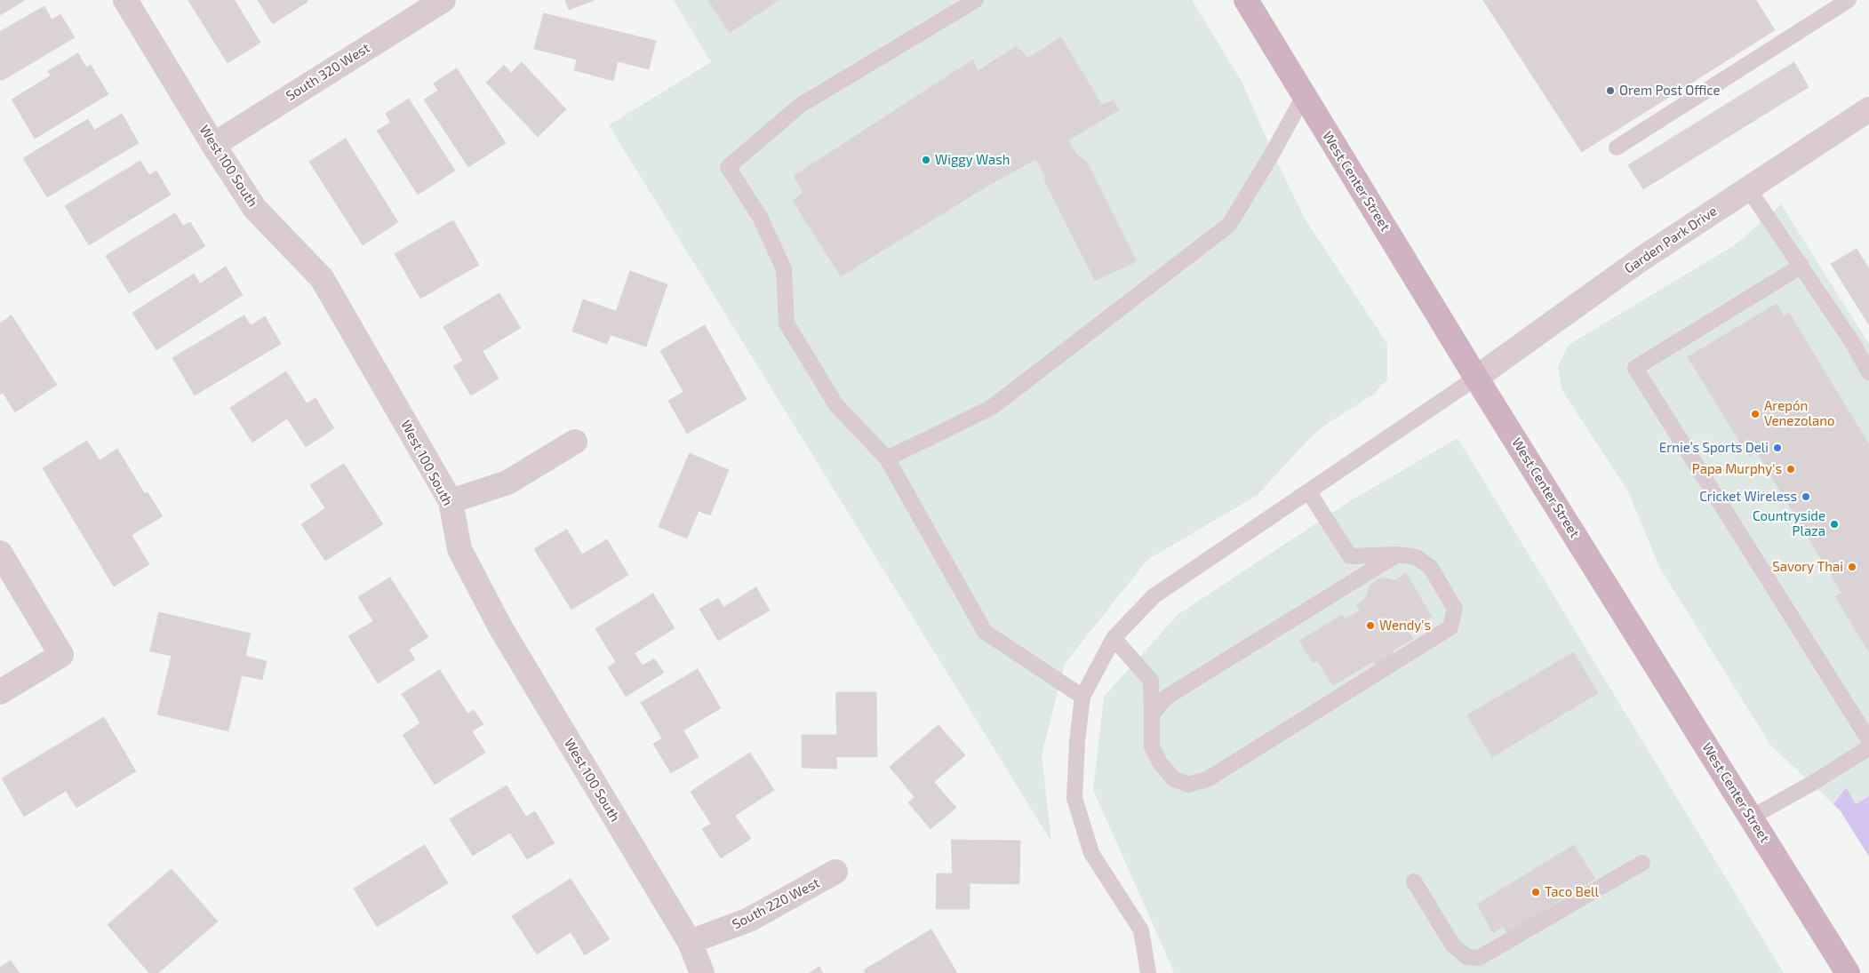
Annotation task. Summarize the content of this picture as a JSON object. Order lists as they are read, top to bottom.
{
  "streets": {
    "main road": ["West Center Street"],
    "street": [
      "South 320 West",
      "West 100 South",
      "Garden Park Drive",
      "South 220 West"
    ]
  },
  "crossings": [
    ["South 320 West", "West 100 South"],
    ["West 100 South", "South 220 West"],
    ["West Center Street", "Garden Park Drive"]
  ],
  "places": [
    "Orem Post Office",
    "Wiggy Wash",
    "Arepón Venezolano",
    "Ernie’s Sports Deli",
    "Papa Murphy's",
    "Cricket Wireless",
    "Countryside Plaza",
    "Savory Thai",
    "Wendy's",
    "Taco Bell"
  ]
}
